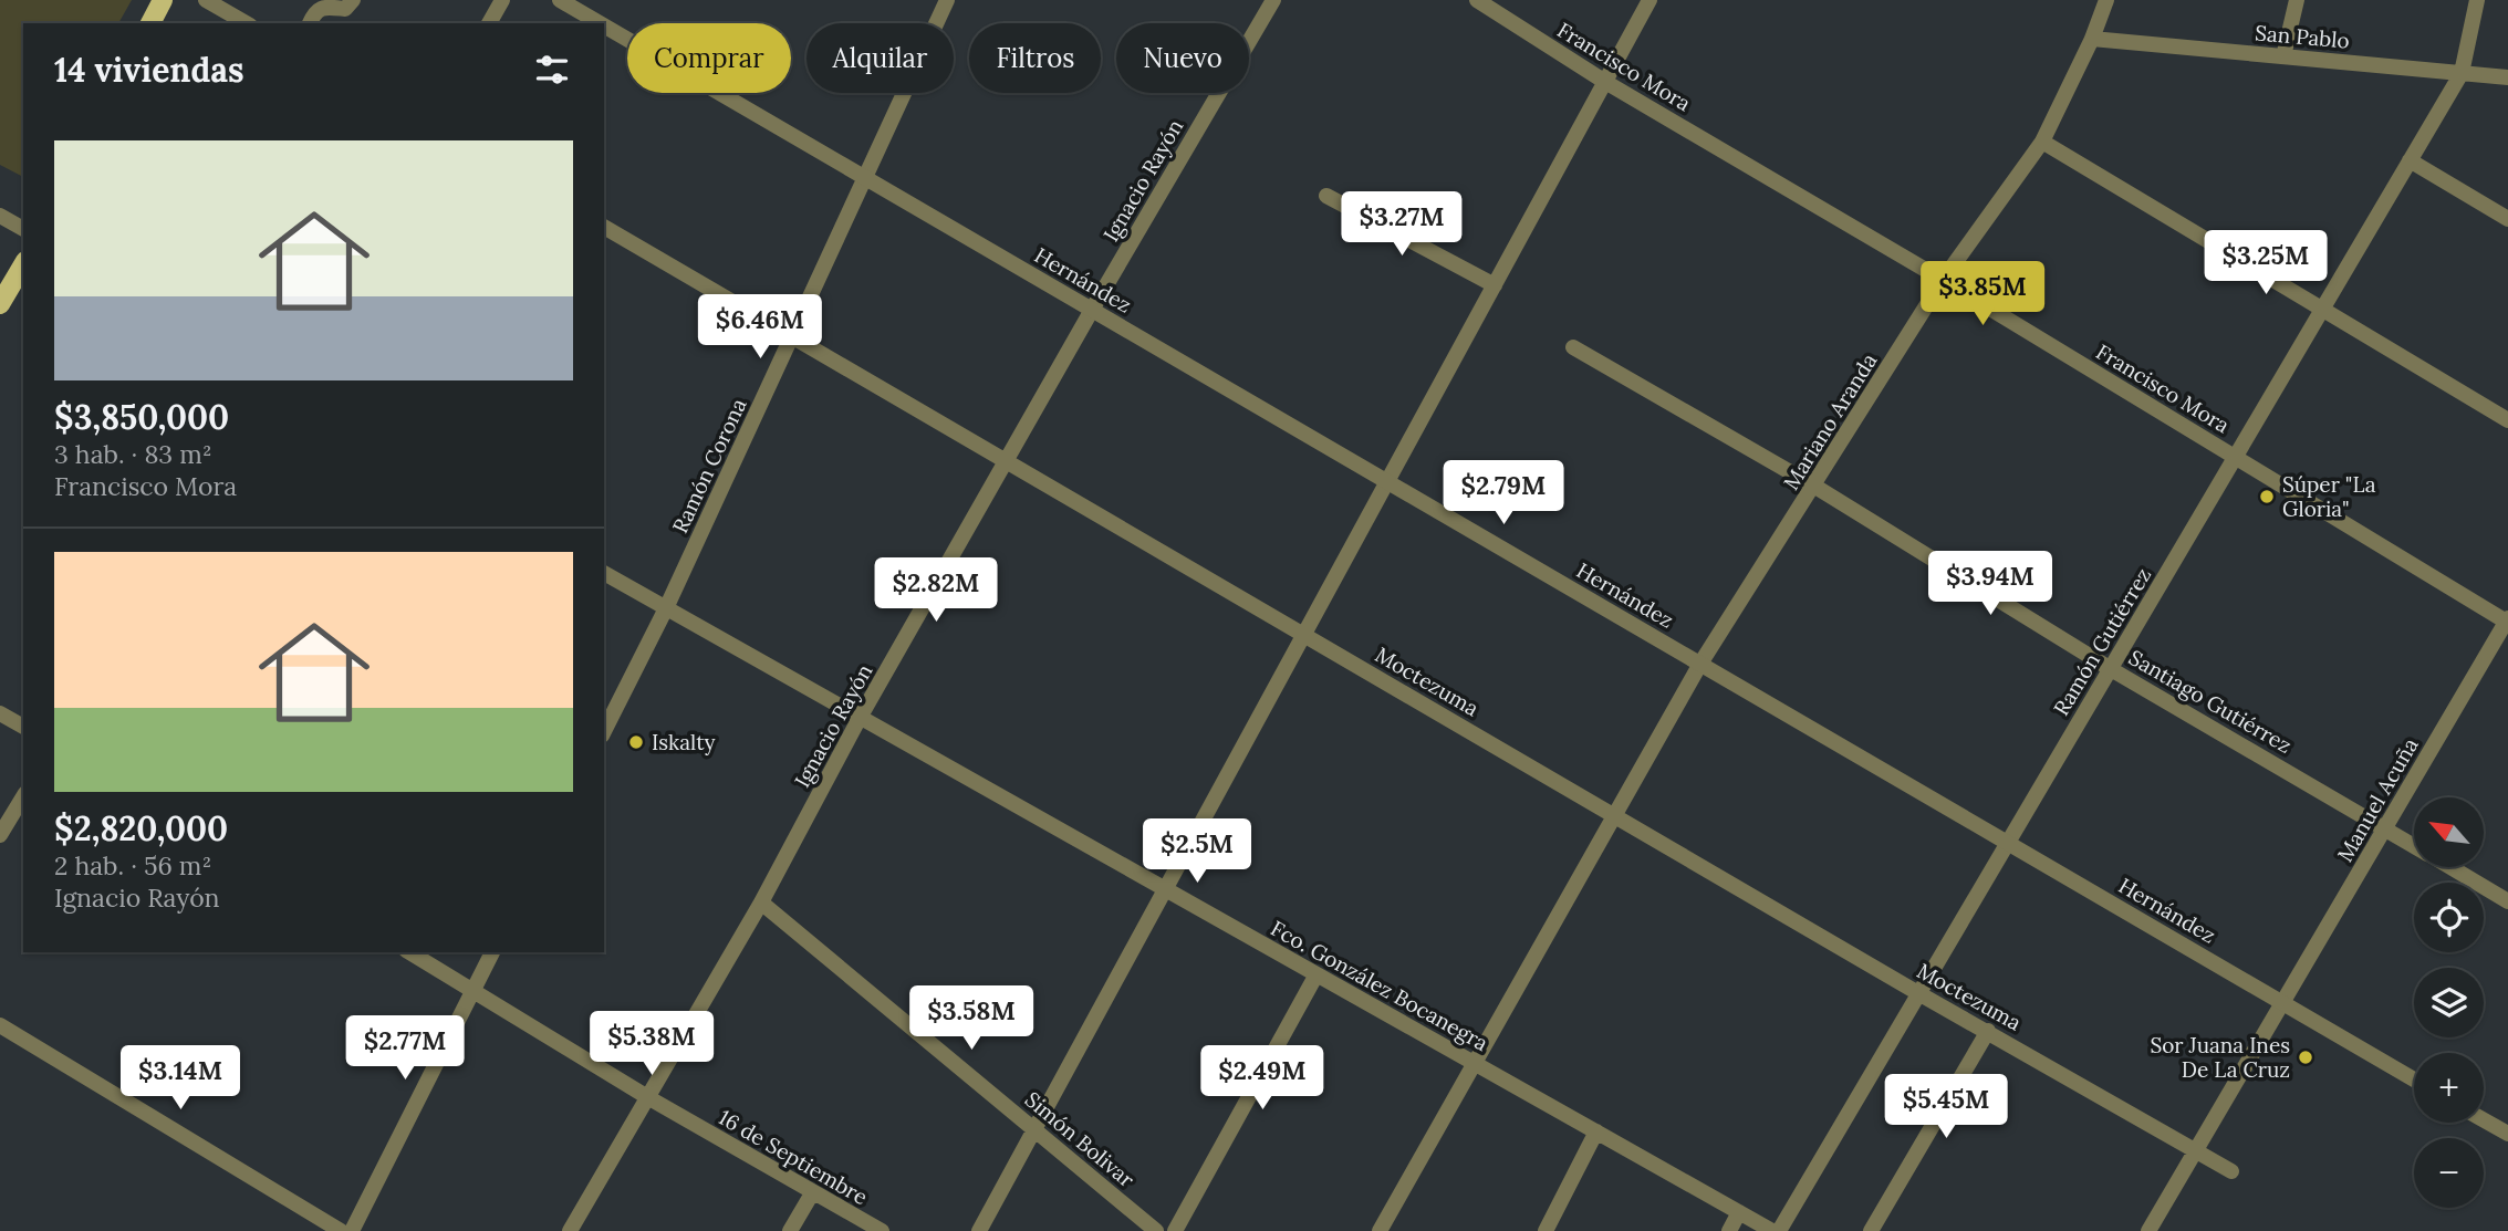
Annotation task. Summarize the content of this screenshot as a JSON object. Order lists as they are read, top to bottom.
{
  "streets": {
    "street": [
      "San Pablo",
      "Francisco Mora",
      "Ignacio Rayón",
      "Hernández",
      "Mariano Aranda",
      "Ramón Corona",
      "Ramón Gutiérrez",
      "Moctezuma",
      "Santiago Gutiérrez",
      "Manuel Acuña",
      "Fco. González Bocanegra",
      "Simón Bolivar",
      "16 de Septiembre"
    ]
  },
  "crossings": [
    ["San Pablo", "Mariano Aranda"],
    ["San Pablo", "Ramón Gutiérrez"],
    ["Francisco Mora", "Mariano Aranda"],
    ["Francisco Mora", "Ramón Gutiérrez"],
    ["Francisco Mora", "Manuel Acuña"],
    ["Ignacio Rayón", "Hernández"],
    ["Ignacio Rayón", "Moctezuma"],
    ["Ignacio Rayón", "Fco. González Bocanegra"],
    ["Ignacio Rayón", "Simón Bolivar"],
    ["Ignacio Rayón", "16 de Septiembre"],
    ["Hernández", "Mariano Aranda"],
    ["Hernández", "Ramón Corona"],
    ["Hernández", "Ramón Gutiérrez"],
    ["Hernández", "Manuel Acuña"],
    ["Mariano Aranda", "Moctezuma"],
    ["Mariano Aranda", "Santiago Gutiérrez"],
    ["Mariano Aranda", "Fco. González Bocanegra"],
    ["Ramón Corona", "Moctezuma"],
    ["Ramón Corona", "Fco. González Bocanegra"],
    ["Ramón Gutiérrez", "Moctezuma"],
    ["Ramón Gutiérrez", "Santiago Gutiérrez"],
    ["Moctezuma", "Manuel Acuña"],
    ["Santiago Gutiérrez", "Manuel Acuña"]
  ],
  "places": ["Súper \"La Gloria\"", "Iskalty", "Sor Juana Ines De La Cruz"],
  "north": "top left",
  "page": {
    "chip": [
      "Comprar",
      "Alquilar",
      "Filtros",
      "Nuevo"
    ],
    "heading": "14 viviendas",
    "list": [
      {
        "name": "$3,850,000",
        "note": "3 hab. · 83 m² · Francisco Mora"
      },
      {
        "name": "$2,820,000",
        "note": "2 hab. · 56 m² · Ignacio Rayón"
      }
    ],
    "price": [
      "$3.27M",
      "$3.25M",
      "$3.85M",
      "$6.46M",
      "$2.79M",
      "$3.94M",
      "$2.82M",
      "$2.5M",
      "$3.58M",
      "$5.38M",
      "$2.77M",
      "$3.14M",
      "$2.49M",
      "$5.45M"
    ],
    "map_buttons": ["+", "−"]
  }
}
